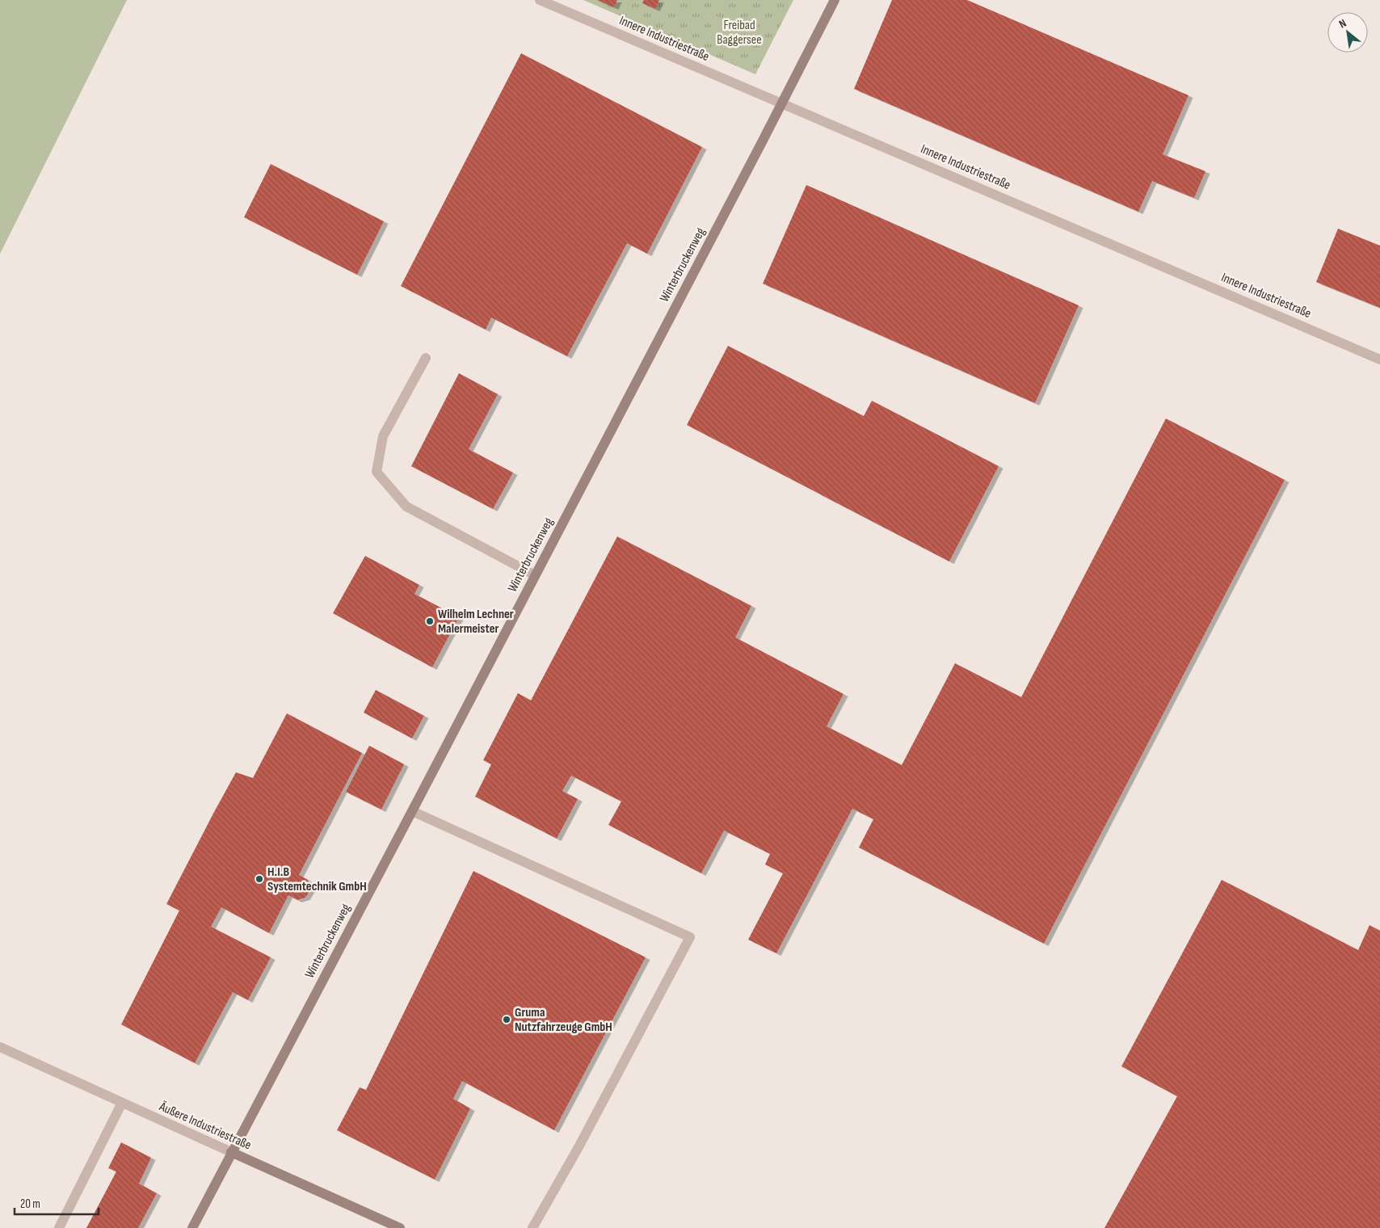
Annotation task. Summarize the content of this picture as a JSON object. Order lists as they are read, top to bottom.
{
  "streets": {
    "street": ["Innere Industriestraße", "Winterbruckenweg", "Äußere Industriestraße"]
  },
  "crossings": [
    ["Innere Industriestraße", "Winterbruckenweg"],
    ["Winterbruckenweg", "Äußere Industriestraße"]
  ],
  "parks": ["Freibad Baggersee"],
  "places": ["Wilhelm Lechner Malermeister", "H.I.B Systemtechnik GmbH", "Gruma Nutzfahrzeuge GmbH"],
  "scale_bar": "20 m",
  "north": "top left"
}
